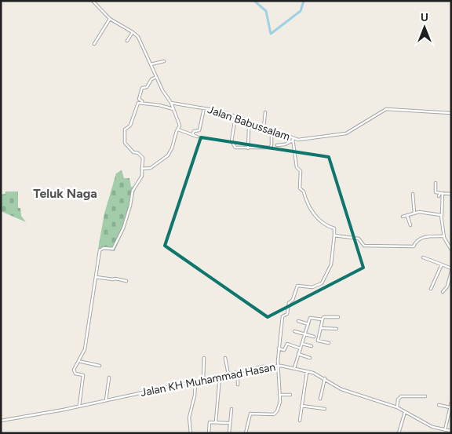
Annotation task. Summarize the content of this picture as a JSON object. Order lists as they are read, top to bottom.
{
  "streets": {
    "street": ["Jalan Babussalam", "Jalan KH Muhammad Hasan"]
  },
  "districts": ["Teluk Naga"],
  "north": "top"
}
